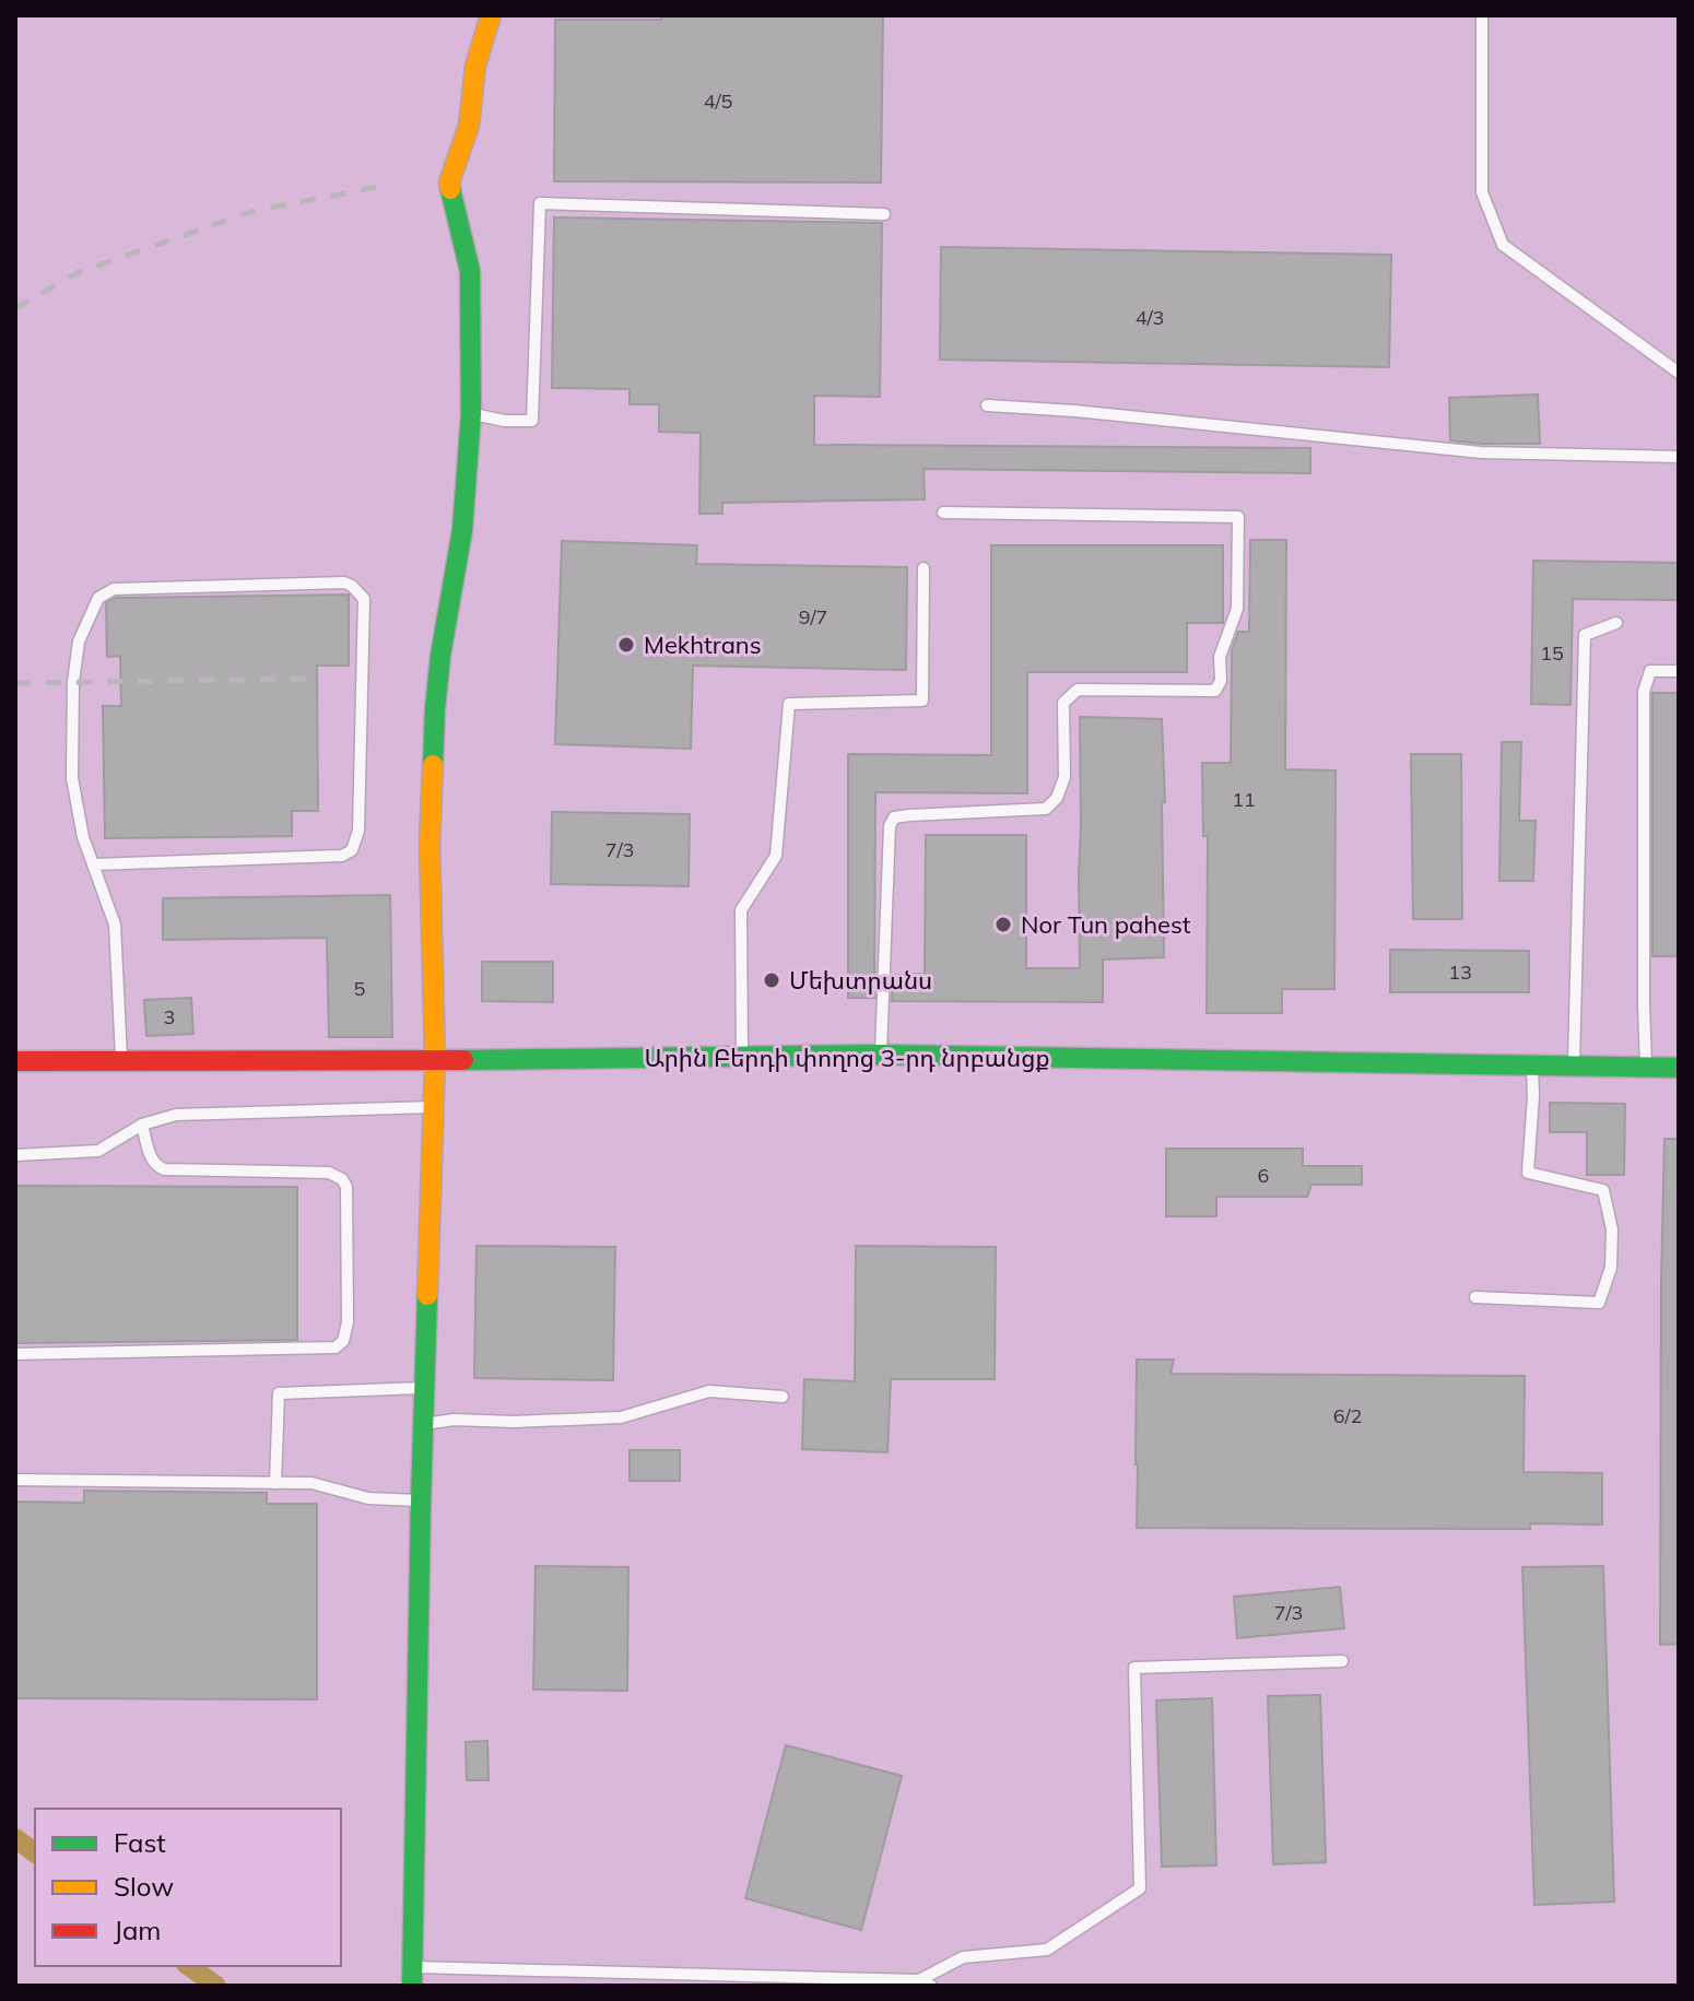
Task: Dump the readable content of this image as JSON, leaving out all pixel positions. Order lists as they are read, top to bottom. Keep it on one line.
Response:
{"streets":{"street":["Արին Բերդի փողոց 3-րդ նրբանցք"]},"places":["Mekhtrans","Nor Tun pahest","Մեխտրանս"],"house_numbers":["4/5","4/3","9/7","15","11","7/3","13","5","3","6","6/2","7/3"],"legend":["Fast","Slow","Jam"]}
